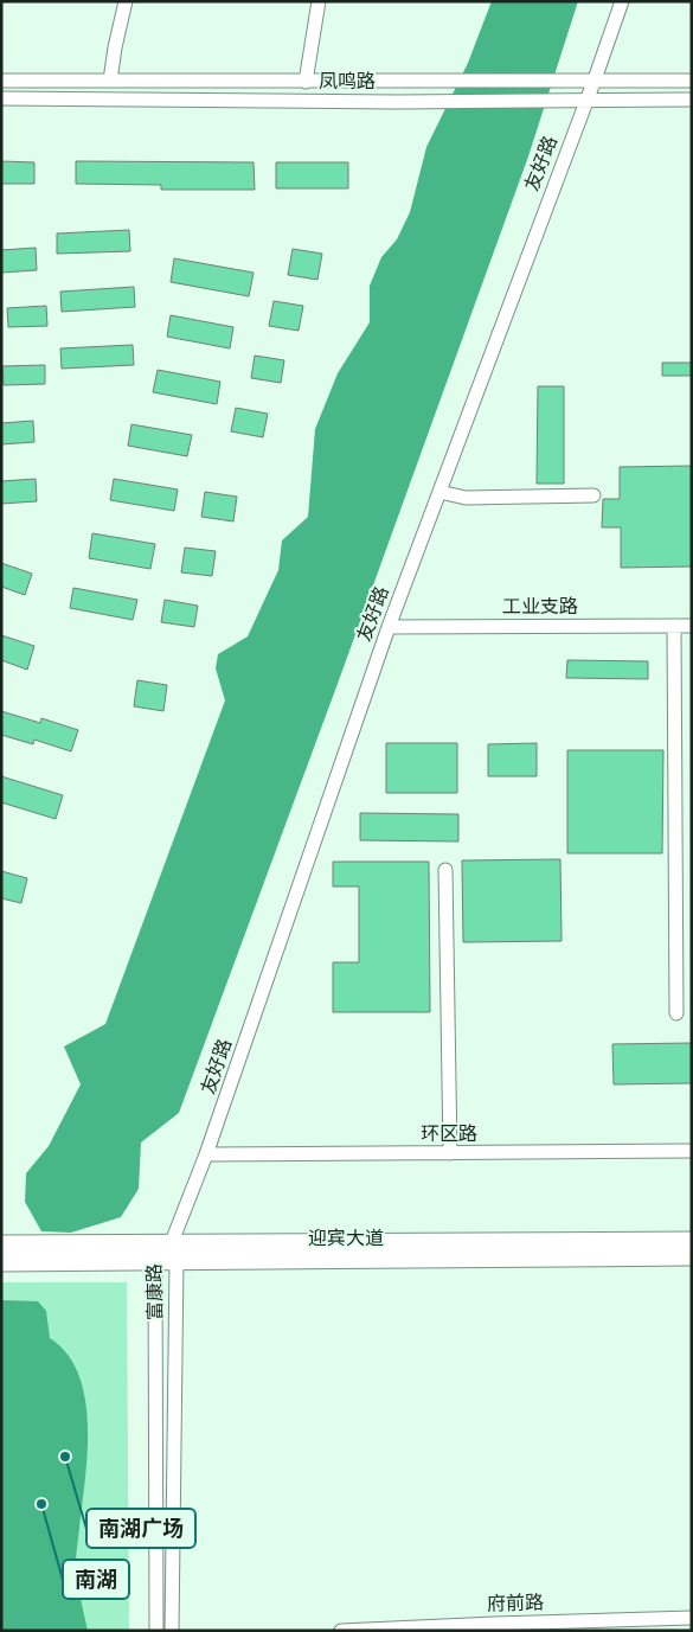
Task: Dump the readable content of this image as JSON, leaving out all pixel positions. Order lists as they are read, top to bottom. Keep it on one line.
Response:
{"streets":{"main road":["迎宾大道"],"street":["凤鸣路","友好路","工业支路","环区路","富康路","府前路"]},"crossings":[["凤鸣路","友好路"],["友好路","工业支路"],["友好路","环区路"],["友好路","迎宾大道"],["友好路","富康路"],["迎宾大道","富康路"]],"places":["南湖广场","南湖"]}
